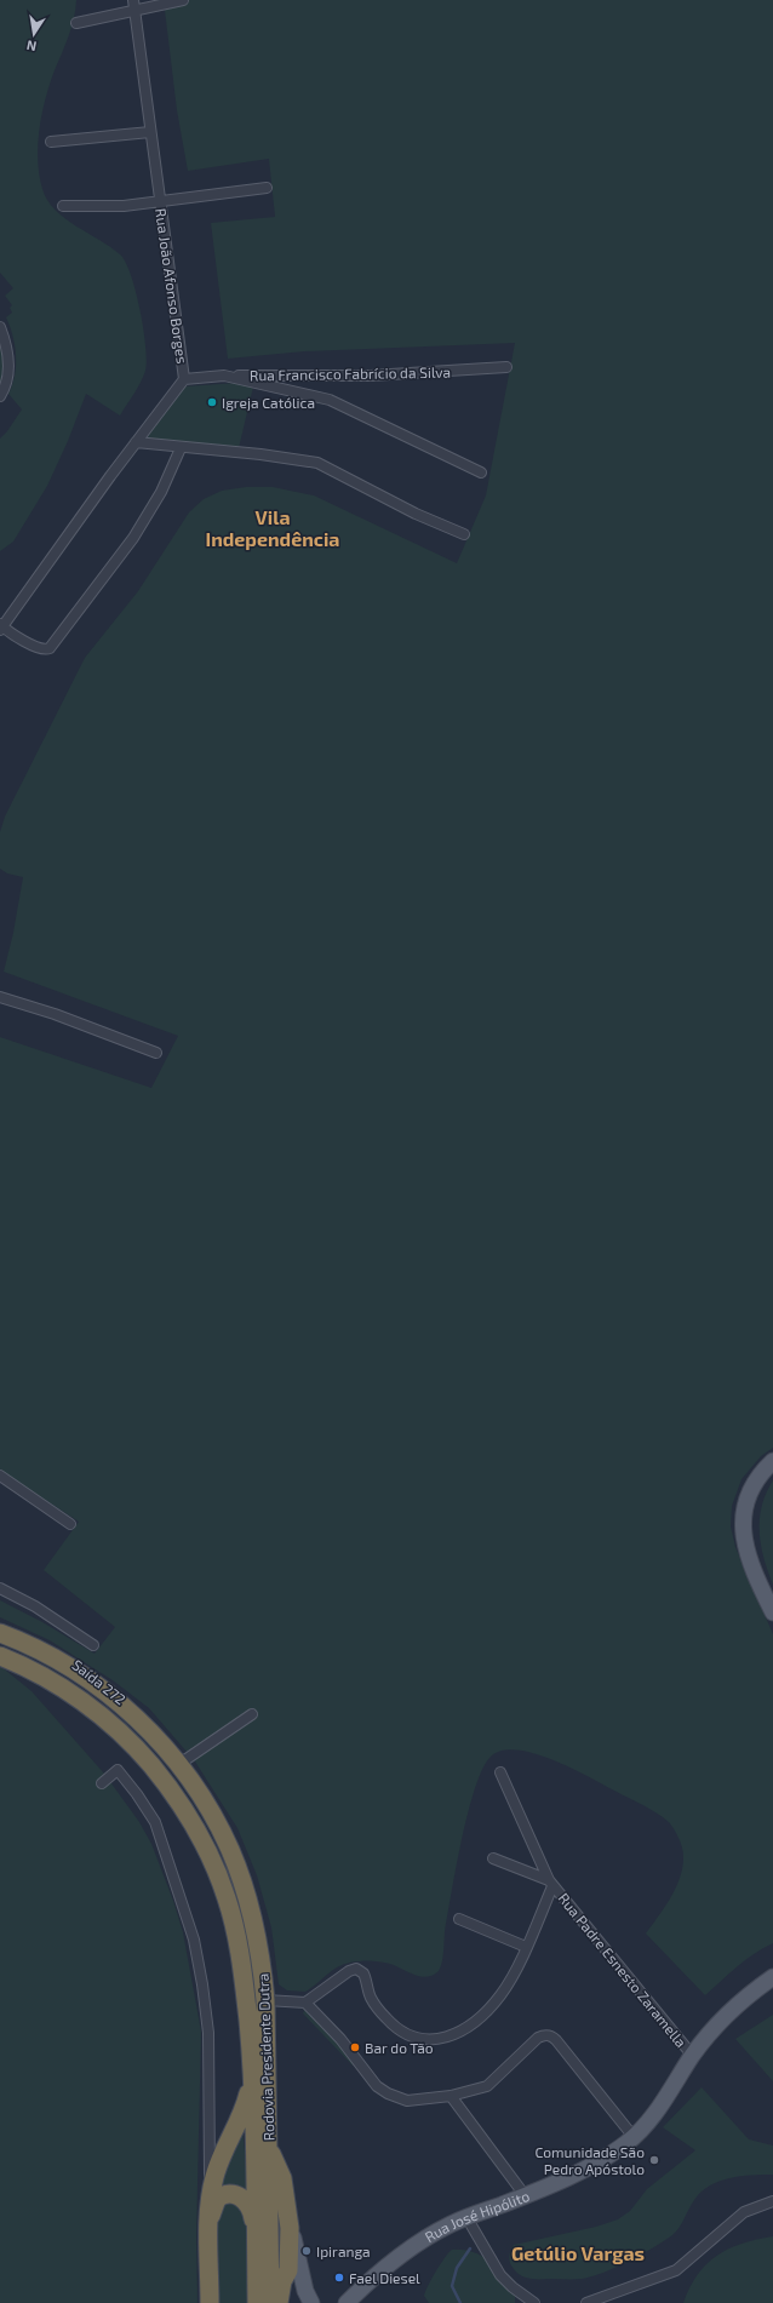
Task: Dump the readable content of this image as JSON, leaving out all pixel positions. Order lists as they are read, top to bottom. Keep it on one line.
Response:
{"streets":{"highway":["Saída 272","Rodovia Presidente Dutra"],"main road":["Rua José Hipólito"],"street":["Rua João Afonso Borges","Rua Francisco Fabrício da Silva","Rua Padre Esnesto Zaramella"]},"crossings":[["Saída 272","Rodovia Presidente Dutra"],["Rua Padre Esnesto Zaramella","Rua José Hipólito"]],"districts":["Vila Independência","Getúlio Vargas"],"places":["Igreja Católica","Bar do Tão","Comunidade São Pedro Apóstolo","Ipiranga","Fael Diesel"],"north":"bottom"}
